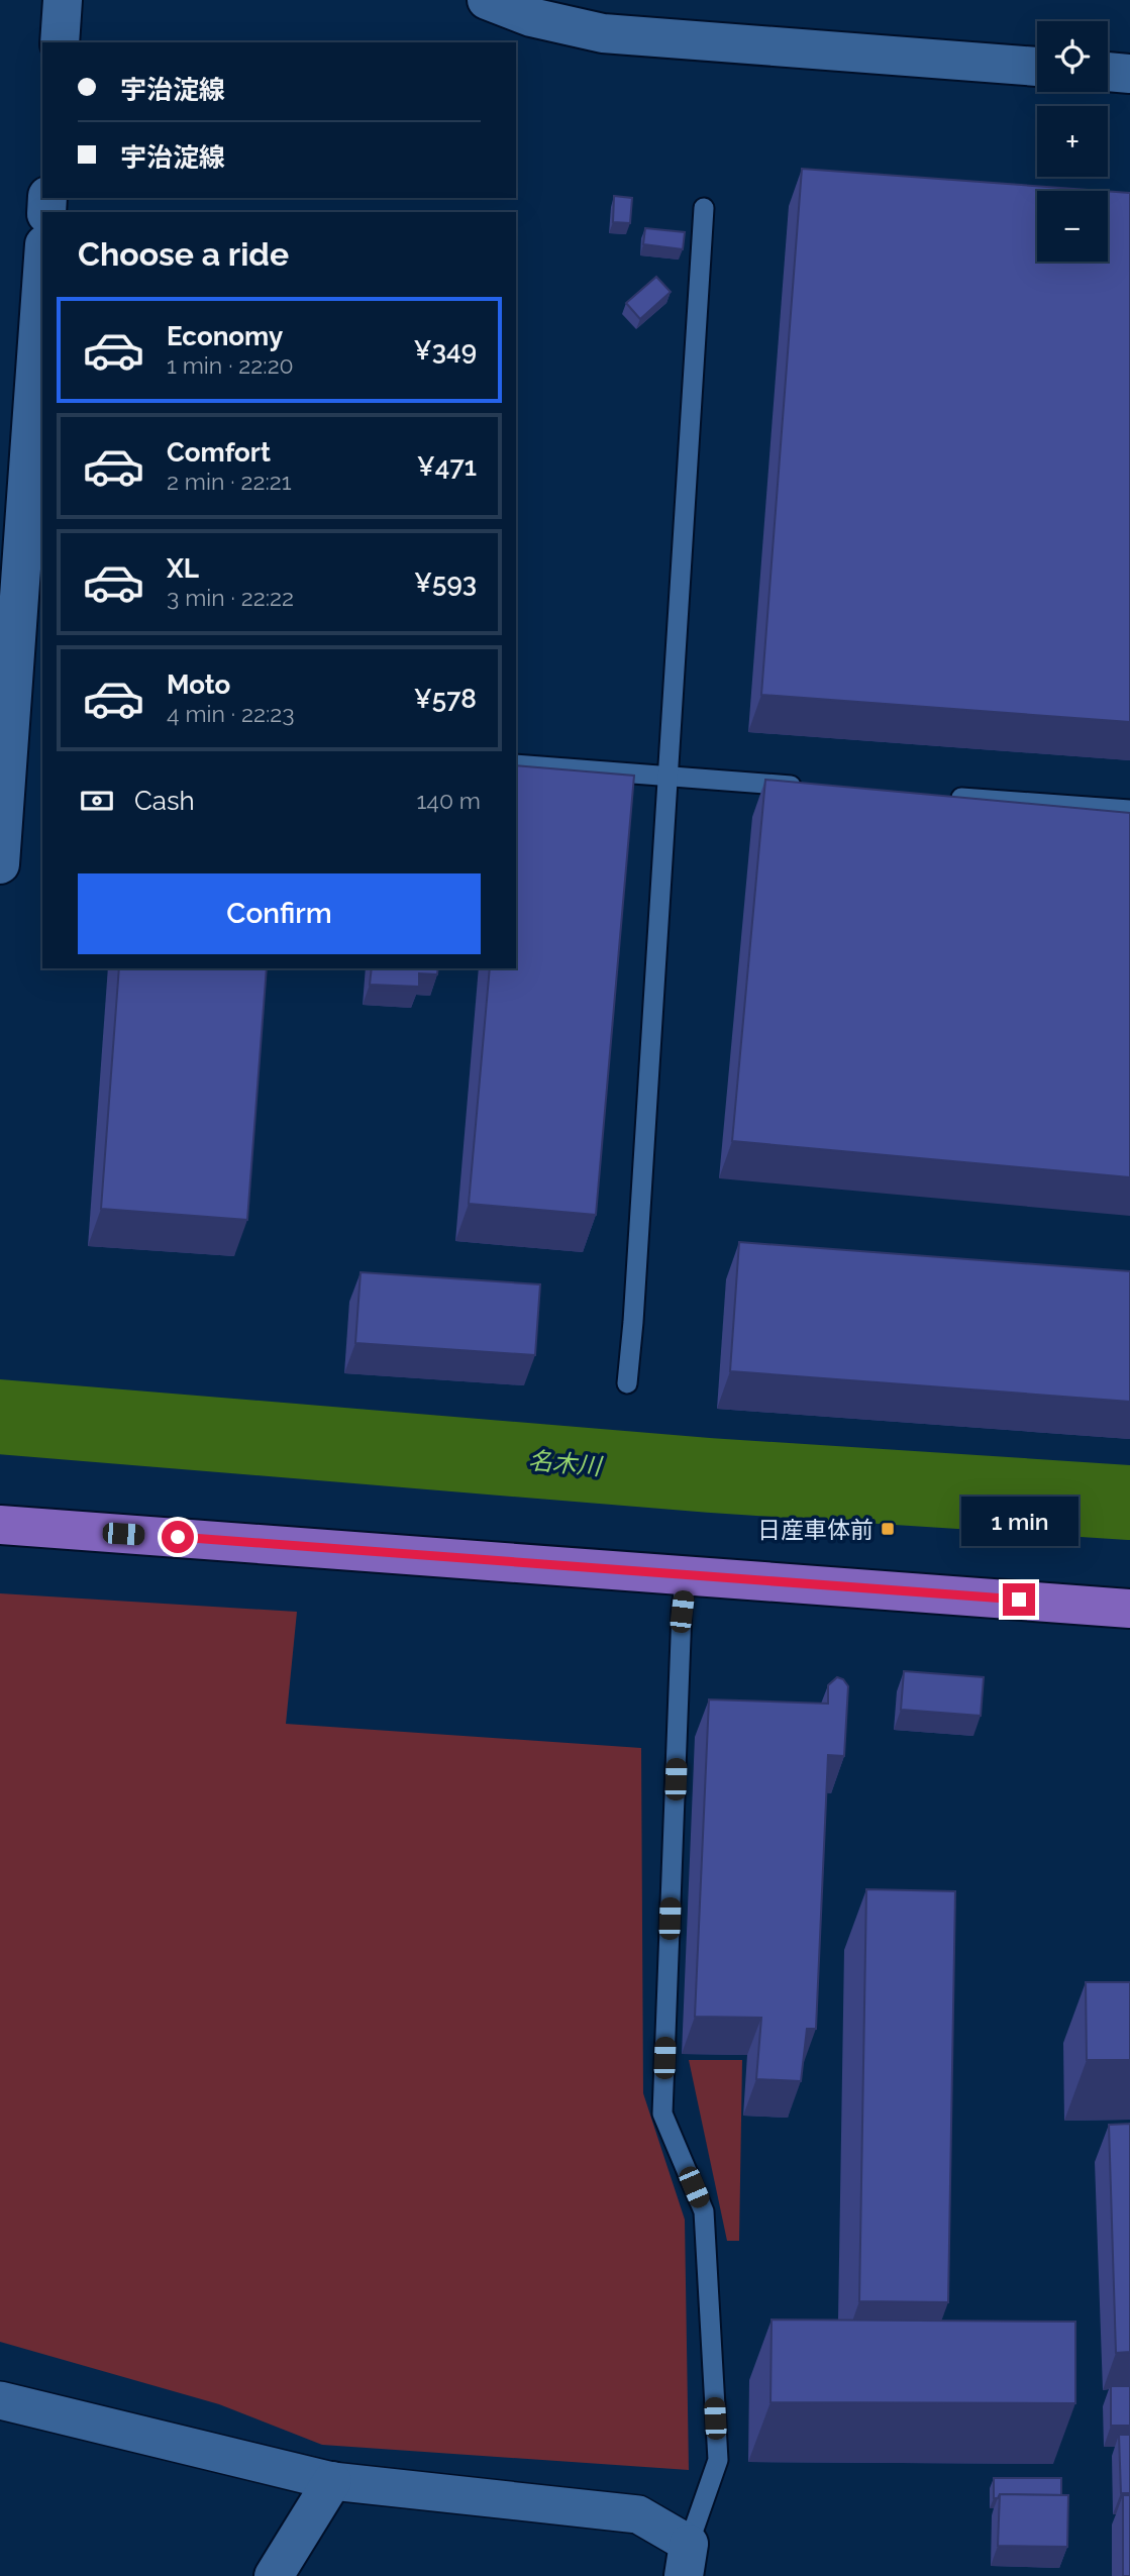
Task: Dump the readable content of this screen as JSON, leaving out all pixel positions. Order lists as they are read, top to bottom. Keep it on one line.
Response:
{"water":["名木川"],"places":{"transit":["日産車体前"]},"page":{"map_buttons":["+","−"],"banner":["宇治淀線","宇治淀線"],"heading":"Choose a ride","list":[{"name":"Economy","note":"1 min · 22:20","value":"¥349"},{"name":"Comfort","note":"2 min · 22:21","value":"¥471"},{"name":"XL","note":"3 min · 22:22","value":"¥593"},{"name":"Moto","note":"4 min · 22:23","value":"¥578"}],"pay":["Cash","140 m"],"buttons":"Confirm","bubble":"1 min"}}
